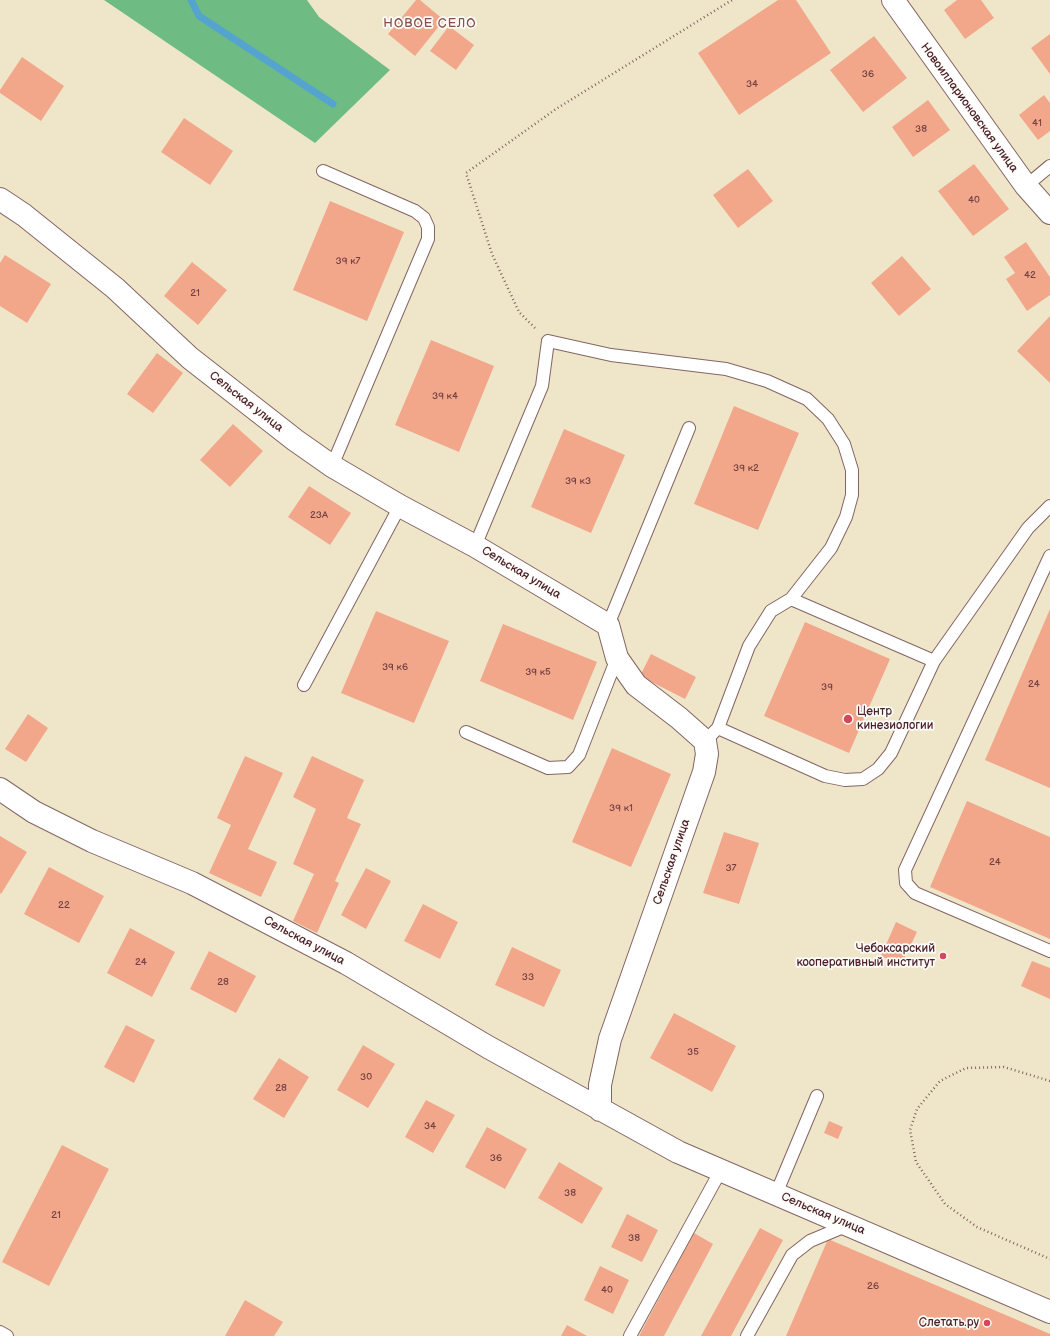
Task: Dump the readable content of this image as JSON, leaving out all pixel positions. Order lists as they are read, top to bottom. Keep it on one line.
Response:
{"streets":{"street":["Новоилларионовская улица","Сельская улица"]},"districts":["НОВОЕ СЕЛО"],"places":["Центр кинезиологии","Чебоксарский кооперативный институт","Слетать.ру"],"house_numbers":["36","34","41","38","40","39 к7","42","21","39 к4","39 к2","39 к3","23А","39 к6","39 к5","24","39","39 к1","24","37","22","24","33","28","35","30","28","34","36","38","21","38","26","40"]}
